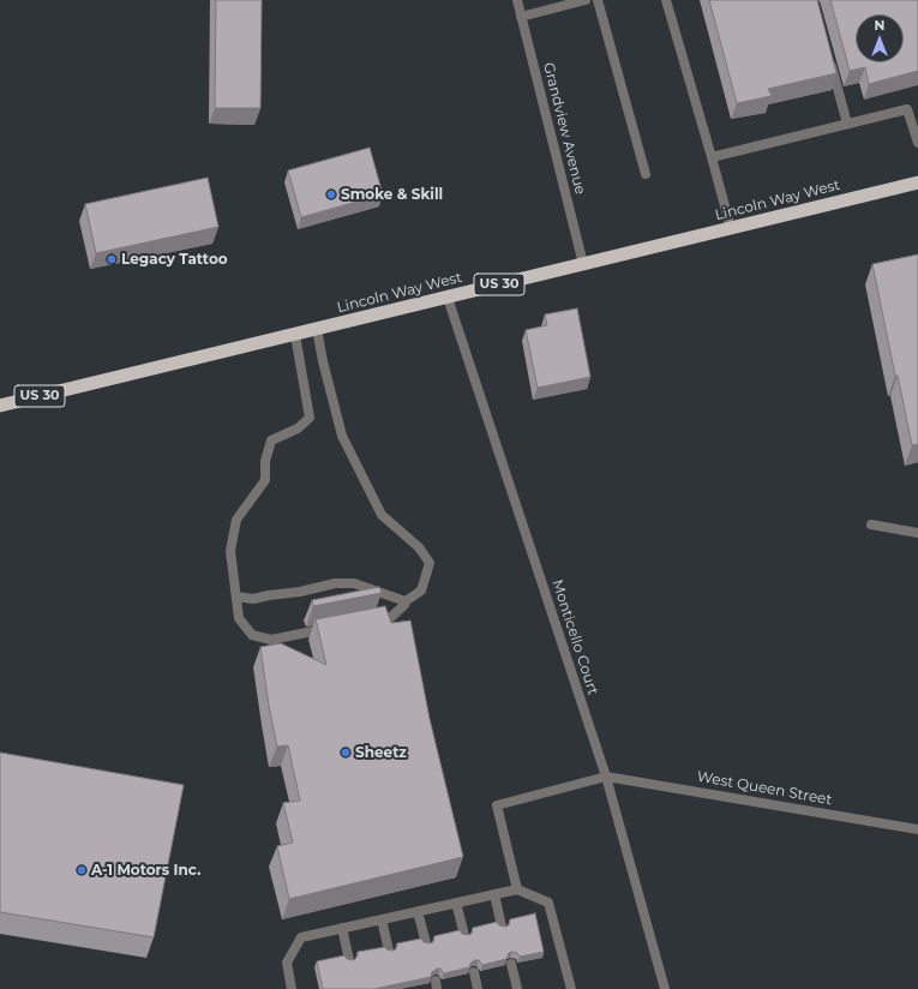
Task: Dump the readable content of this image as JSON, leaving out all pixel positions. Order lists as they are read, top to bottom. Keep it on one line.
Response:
{"streets":{"highway":["Lincoln Way West","US 30"],"street":["Grandview Avenue","Monticello Court","West Queen Street"]},"crossings":[["Grandview Avenue","Lincoln Way West"],["Lincoln Way West","Monticello Court"],["Monticello Court","West Queen Street"]],"places":["Smoke & Skill","Legacy Tattoo","Sheetz","A-1 Motors Inc."],"north":"top"}
